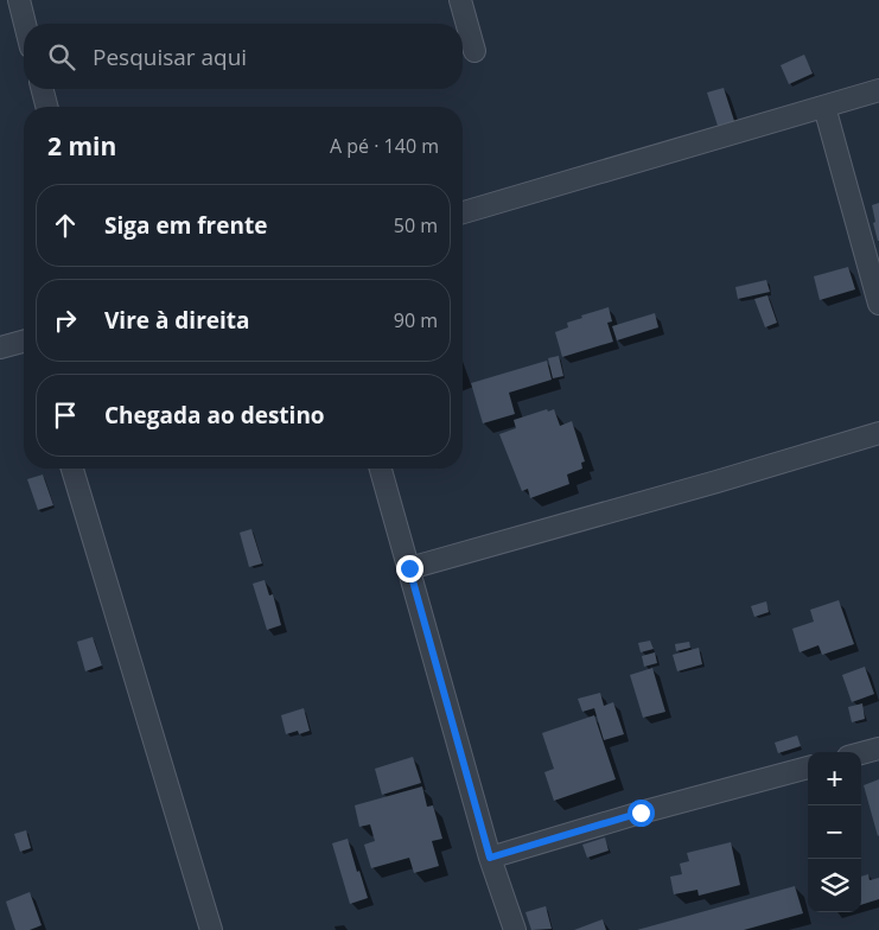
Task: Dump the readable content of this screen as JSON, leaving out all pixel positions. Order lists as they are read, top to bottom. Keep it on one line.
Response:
{"page":{"search":"Pesquisar aqui","heading":["2 min","A pé · 140 m"],"list":[["Siga em frente","50 m"],["Vire à direita","90 m"],"Chegada ao destino"],"map_buttons":["+","−"]}}
